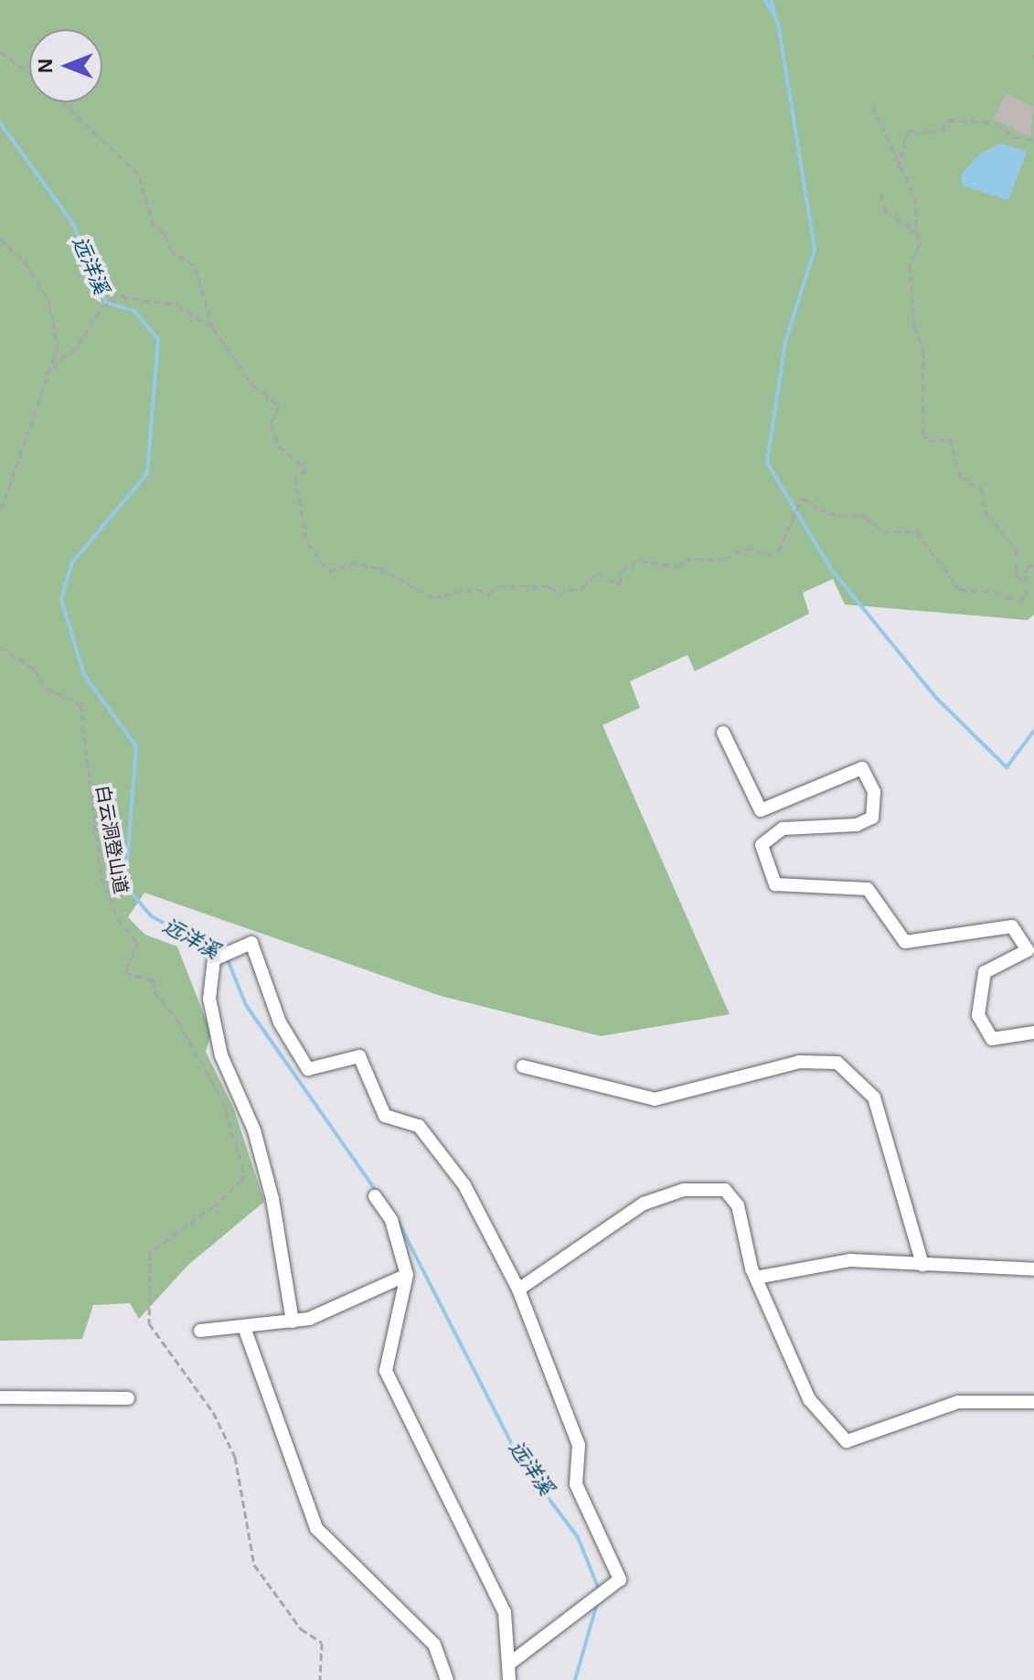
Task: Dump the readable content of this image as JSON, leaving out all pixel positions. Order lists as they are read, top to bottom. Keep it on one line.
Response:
{"streets":{"path":["白云洞登山道"]},"water":["远洋溪"],"north":"left"}
